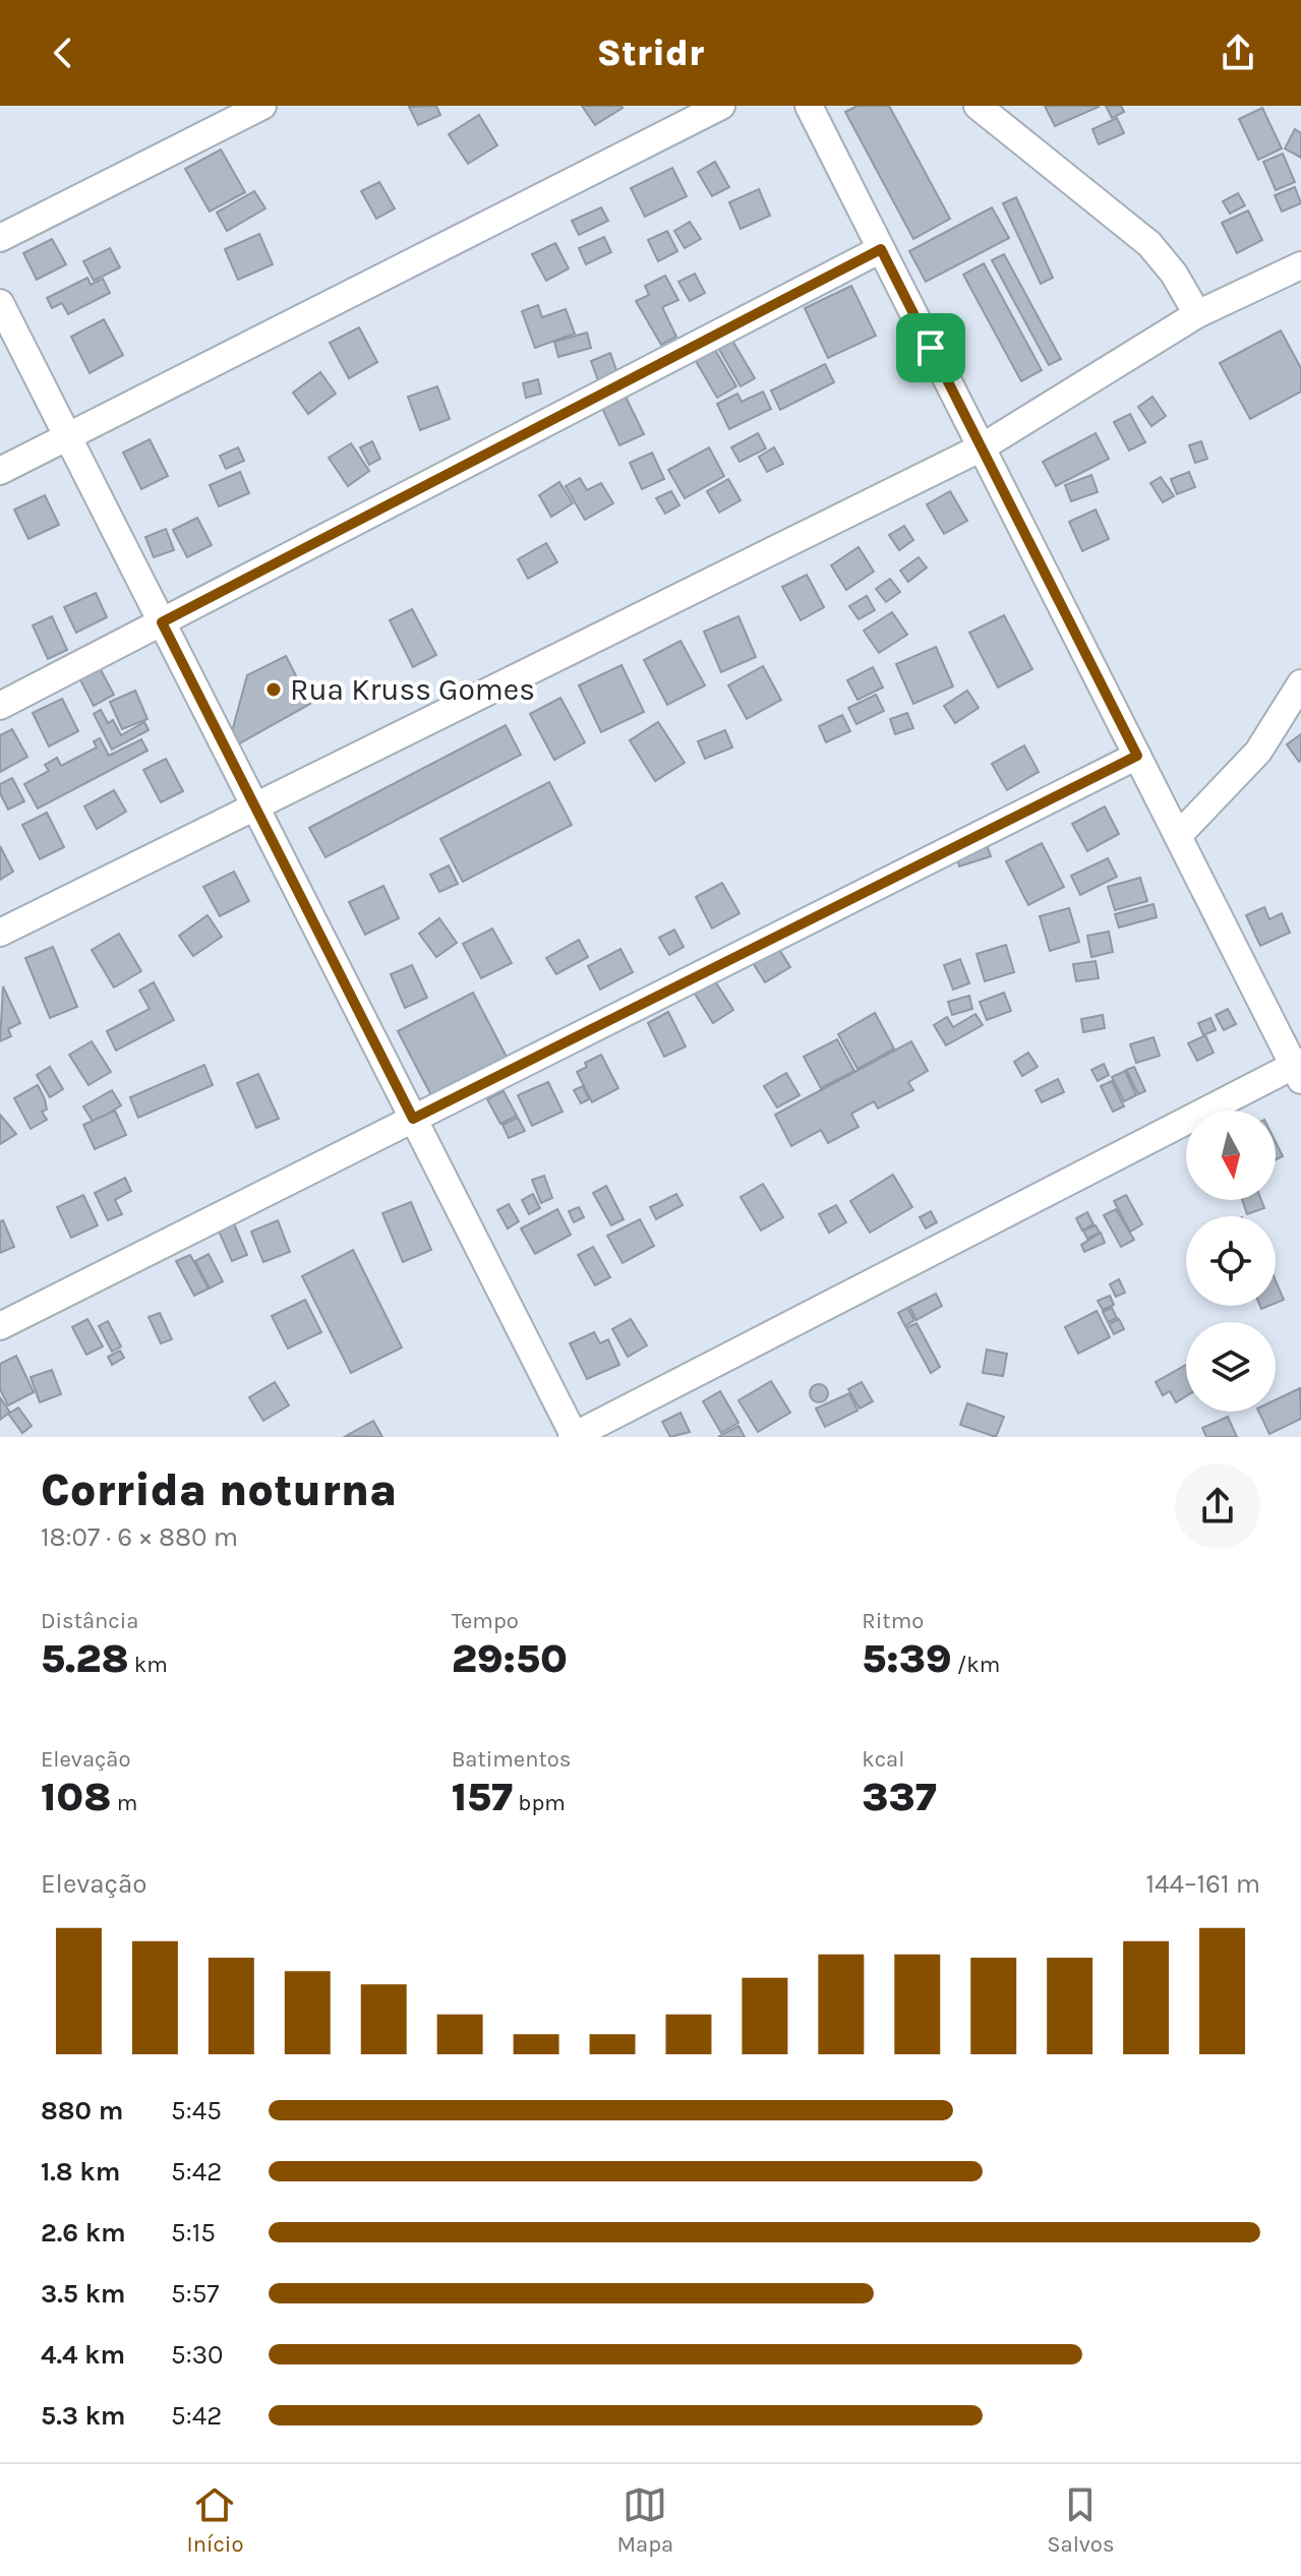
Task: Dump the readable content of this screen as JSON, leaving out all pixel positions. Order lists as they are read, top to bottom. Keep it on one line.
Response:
{"places":["Rua Kruss Gomes"],"north":"bottom","page":{"header":"Stridr","heading":["Corrida noturna","18:07 · 6 × 880 m"],"stats":[["Distância","5.28 km"],["Tempo","29:50"],["Ritmo","5:39 /km"],["Elevação","108 m"],["Batimentos","157 bpm"],["kcal","337"]],"chart":["Elevação","144–161 m"],"list":[{"name":"880 m","note":"5:45"},{"name":"1.8 km","note":"5:42"},{"name":"2.6 km","note":"5:15"},{"name":"3.5 km","note":"5:57"},{"name":"4.4 km","note":"5:30"},{"name":"5.3 km","note":"5:42"}],"tabs":["Início","Mapa","Salvos"]}}
